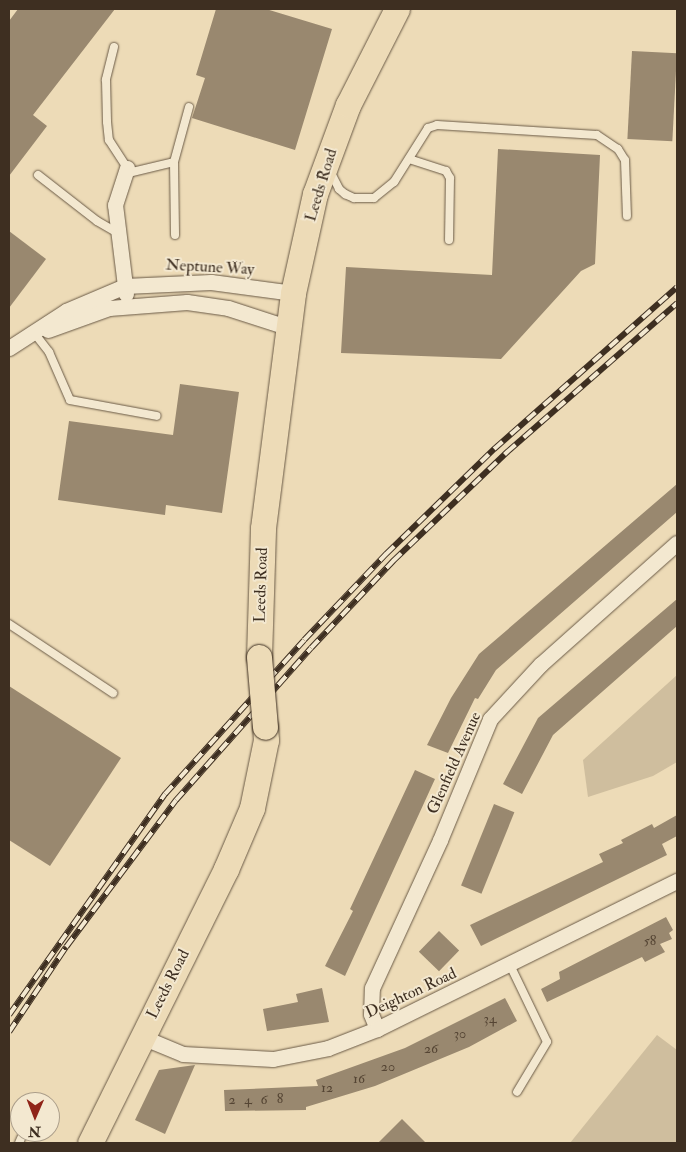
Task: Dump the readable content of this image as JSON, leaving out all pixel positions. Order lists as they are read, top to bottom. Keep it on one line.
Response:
{"streets":{"main road":["Leeds Road"],"street":["Neptune Way","Glenfield Avenue","Deighton Road"]},"crossings":[["Leeds Road","Neptune Way"],["Leeds Road","Deighton Road"],["Glenfield Avenue","Deighton Road"]],"house_numbers":["58","34","30","26","20","16","12","8","2","4","6"],"north":"bottom"}
